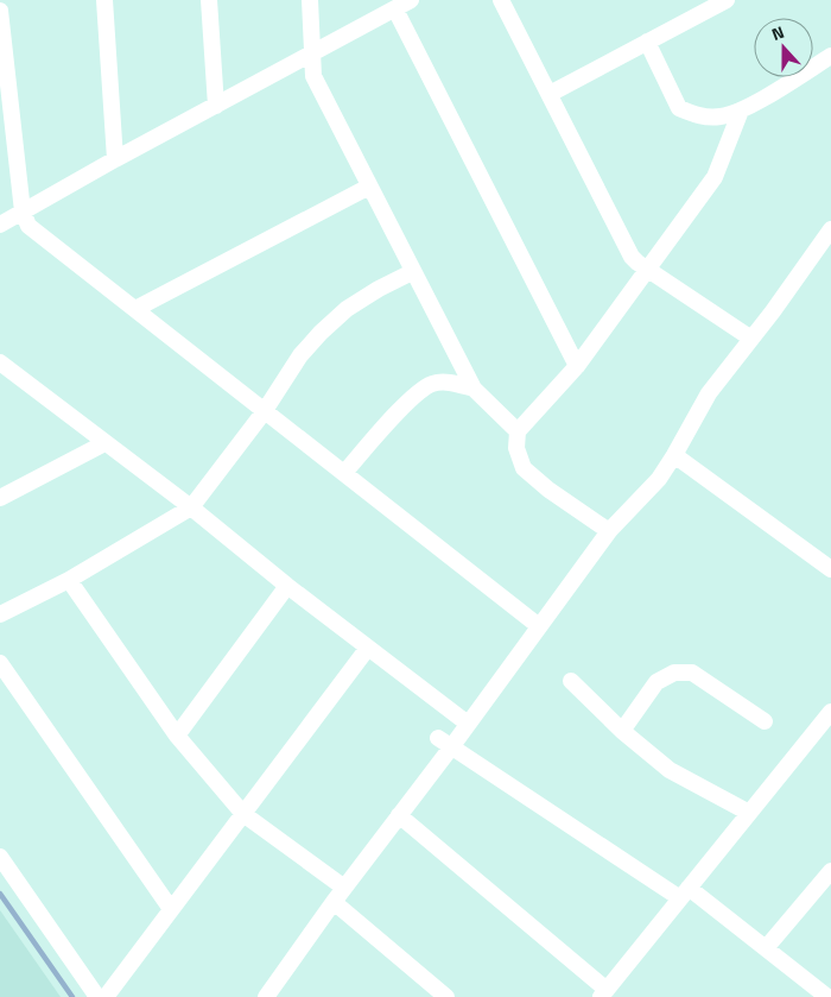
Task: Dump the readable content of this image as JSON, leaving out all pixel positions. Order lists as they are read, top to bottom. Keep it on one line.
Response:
{"north":"top"}
